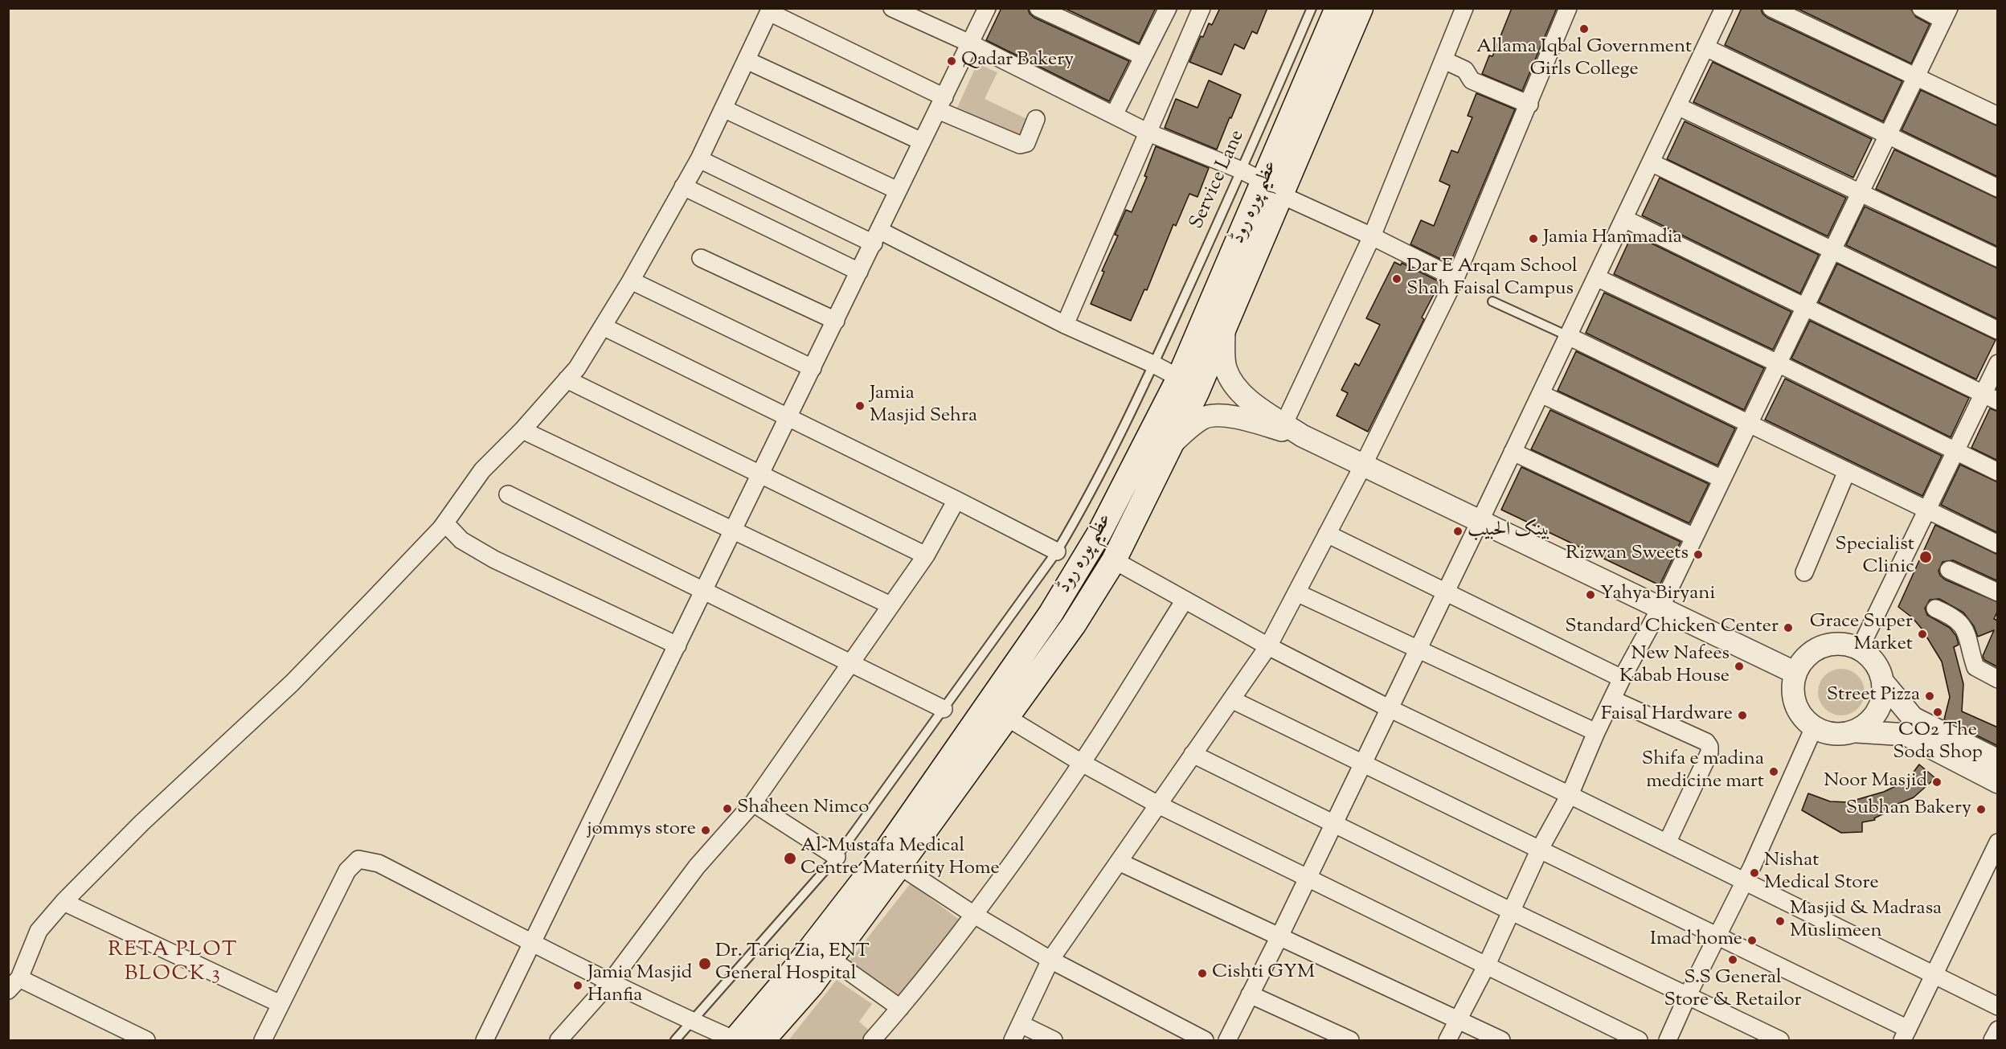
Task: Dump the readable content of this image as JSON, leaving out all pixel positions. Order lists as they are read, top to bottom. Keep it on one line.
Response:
{"streets":{"main road":["عظیم پورہ روڈ"],"lane":["Service Lane"]},"districts":["RETA PLOT BLOCK 3"],"places":["Allama Iqbal Government Girls College","Qadar Bakery","Jamia Hammadia","Dar E Arqam School Shah Faisal Campus","Jamia Masjid Sehra","بينک الحبيب","Rizwan Sweets","Specialist Clinic","Yahya Biryani","Standard Chicken Center","Grace Super Market","New Nafees Kabab House","Street Pizza","CO2 The Soda Shop","Faisal Hardware","Shifa e madina medicine mart","Noor Masjid","Shaheen Nimco","Subhan Bakery","jommys store","Al-Mustafa Medical Centre Maternity Home","Nishat Medical Store","Masjid & Madrasa Muslimeen","Imad home","S.S General Store & Retailor","Dr. Tariq Zia, ENT General Hospital","Cishti GYM","Jamia Masjid Hanfia"]}
